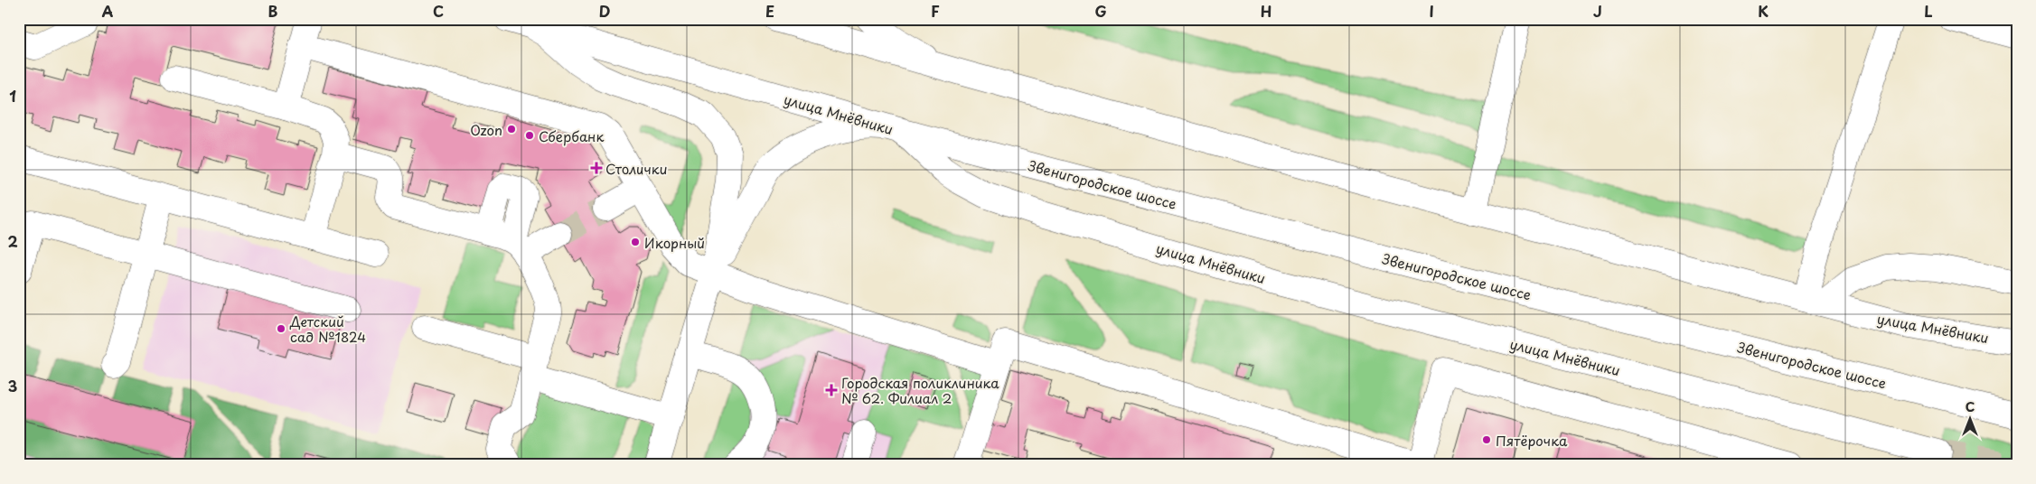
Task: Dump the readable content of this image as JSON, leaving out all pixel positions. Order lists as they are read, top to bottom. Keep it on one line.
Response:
{"streets":{"main road":["улица Мнёвники","Звенигородское шоссе"]},"crossings":[["улица Мнёвники","Звенигородское шоссе"]],"places":{"other":["Ozon","Сбербанк","Икорный","Детский сад №1824","Пятёрочка"],"health":["Столички","Городская поликлиника № 62. Филиал 2"]},"north":"top","grid":{"columns":["A","B","C","D","E","F","G","H","I","J","K","L"],"rows":["1","2","3"]}}
